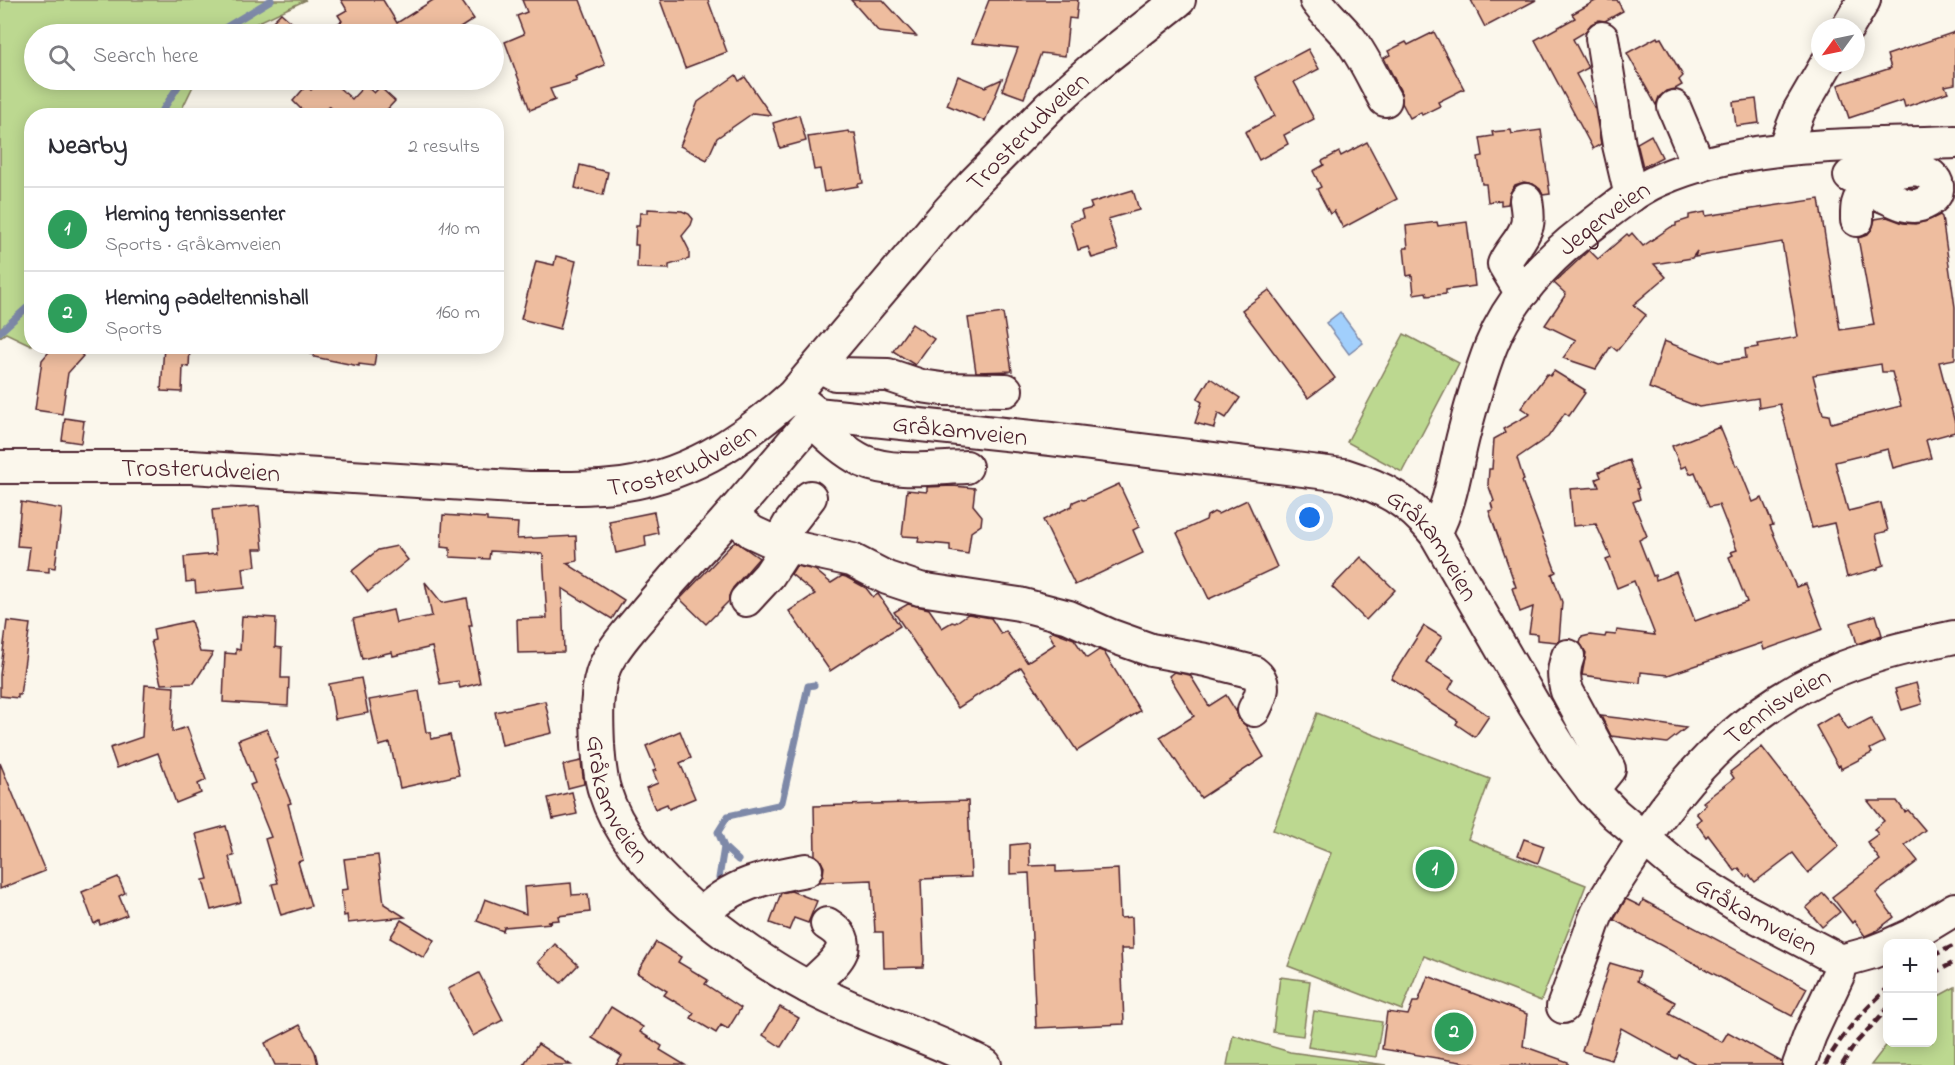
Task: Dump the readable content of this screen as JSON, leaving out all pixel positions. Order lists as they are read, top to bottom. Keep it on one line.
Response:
{"streets":{"street":["Trosterudveien","Jegerveien","Gråkamveien","Tennisveien"]},"crossings":[["Trosterudveien","Gråkamveien"],["Jegerveien","Gråkamveien"],["Gråkamveien","Tennisveien"]],"north":"bottom left","page":{"search":"Search here","heading":["Nearby","2 results"],"list":[{"mark":"1","name":"Heming tennissenter","note":"Sports · Gråkamveien","value":"110 m"},{"mark":"2","name":"Heming padeltennishall","note":"Sports","value":"160 m"}],"pins":["1","2"],"map_buttons":["+","−"]}}
